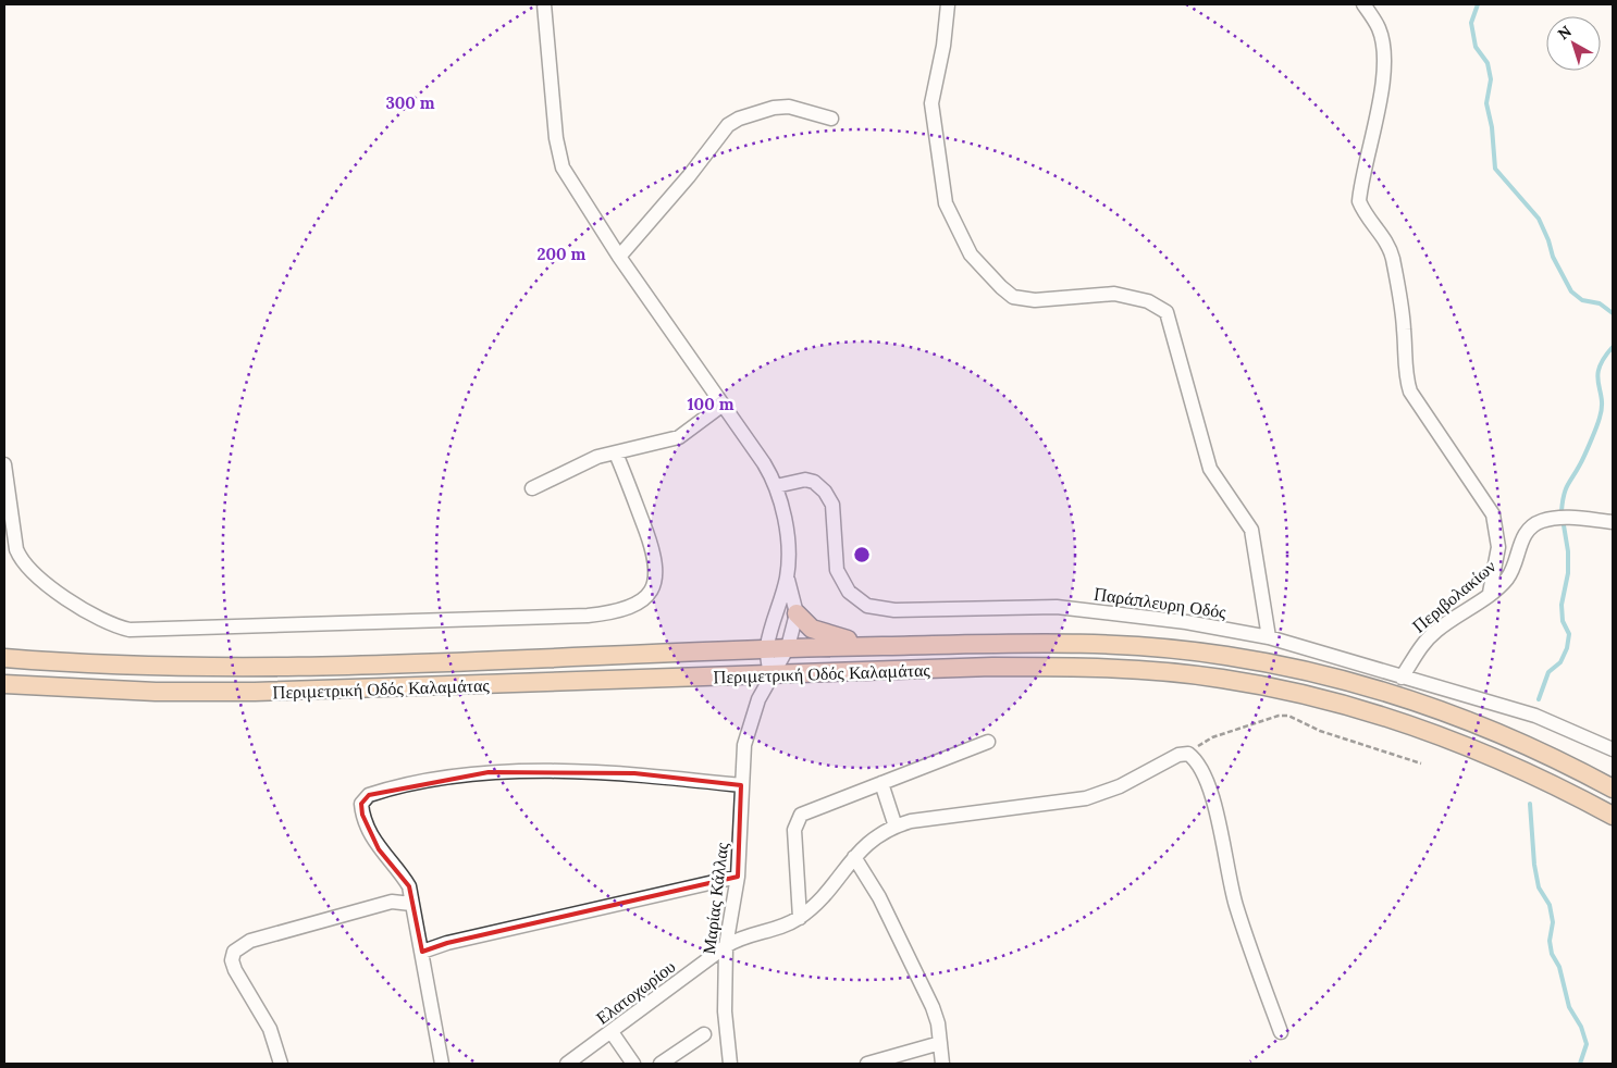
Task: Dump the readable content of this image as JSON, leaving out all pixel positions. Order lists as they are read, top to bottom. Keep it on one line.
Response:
{"streets":{"main road":["Περιμετρική Οδός Καλαμάτας"],"street":["Περιβολακίων","Παράπλευρη Οδός","Μαρίας Κάλλας","Ελατοχωρίου"]},"crossings":[["Περιβολακίων","Παράπλευρη Οδός"],["Περιμετρική Οδός Καλαμάτας","Μαρίας Κάλλας"],["Μαρίας Κάλλας","Ελατοχωρίου"]],"north":"top left","rings":["300 m","200 m","100 m"]}
